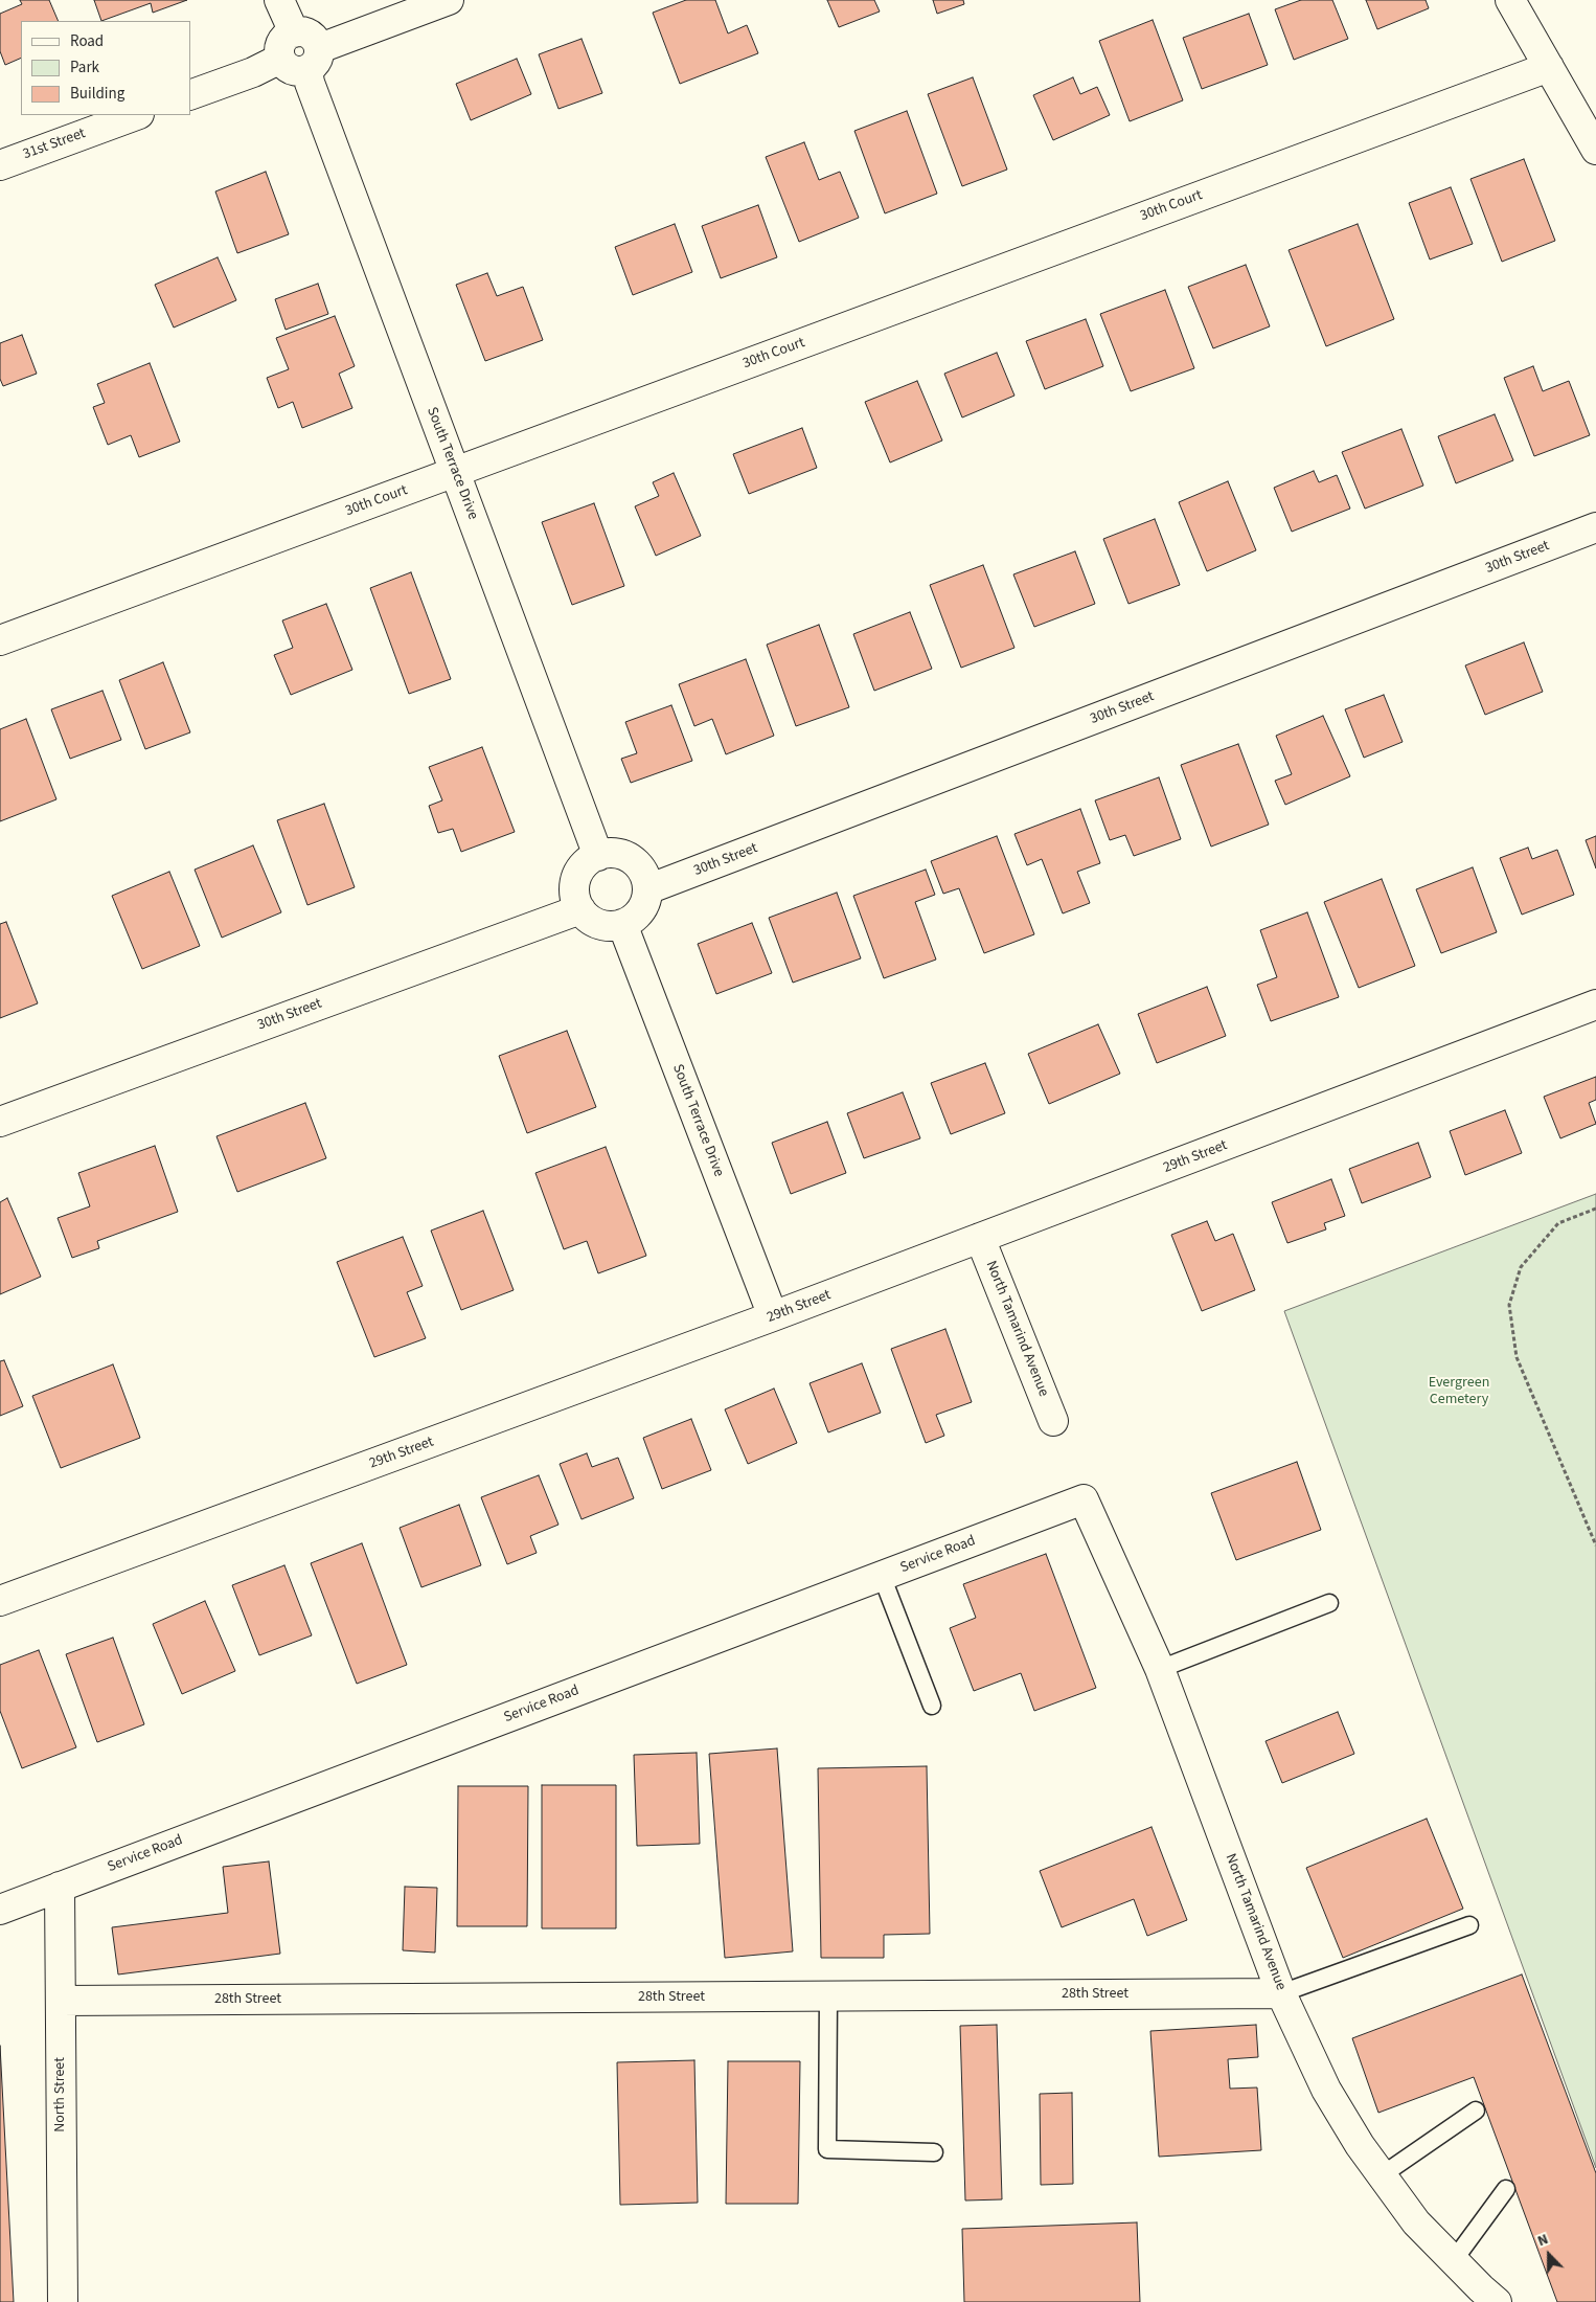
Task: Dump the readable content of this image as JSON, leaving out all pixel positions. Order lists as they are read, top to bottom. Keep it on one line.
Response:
{"streets":{"street":["31st Street","30th Court","South Terrace Drive","30th Street","29th Street","North Tamarind Avenue","Service Road","28th Street","North Street"]},"crossings":[["30th Court","South Terrace Drive"],["South Terrace Drive","30th Street"],["South Terrace Drive","29th Street"],["29th Street","North Tamarind Avenue"],["North Tamarind Avenue","Service Road"],["North Tamarind Avenue","28th Street"],["Service Road","North Street"],["28th Street","North Street"]],"parks":["Evergreen Cemetery"],"legend":["Road","Park","Building"],"north":"top"}
